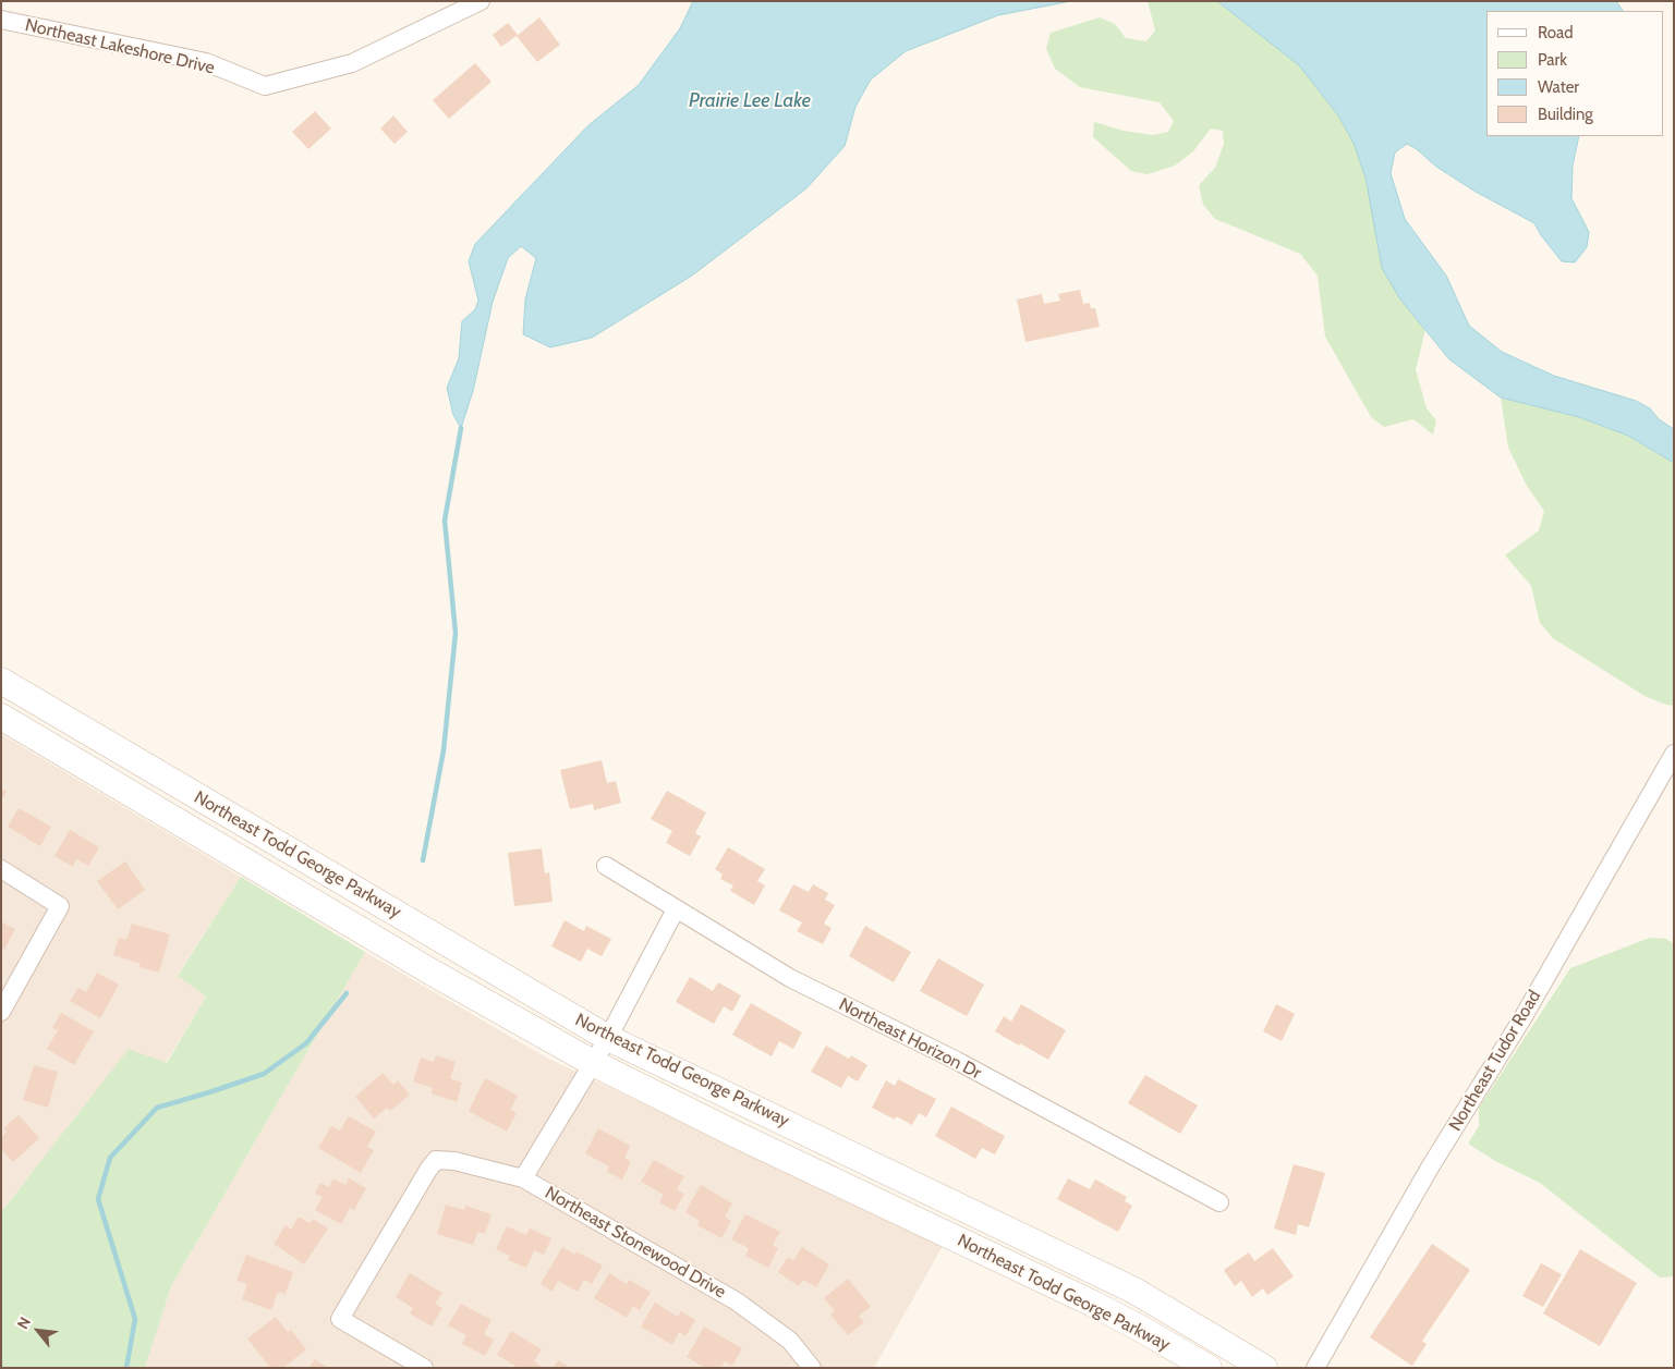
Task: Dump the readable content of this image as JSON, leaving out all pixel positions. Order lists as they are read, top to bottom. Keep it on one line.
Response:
{"streets":{"main road":["Northeast Todd George Parkway"],"street":["Northeast Lakeshore Drive","Northeast Horizon Dr","Northeast Tudor Road","Northeast Stonewood Drive"]},"water":["Prairie Lee Lake"],"legend":["Road","Park","Water","Building"],"north":"top left"}
